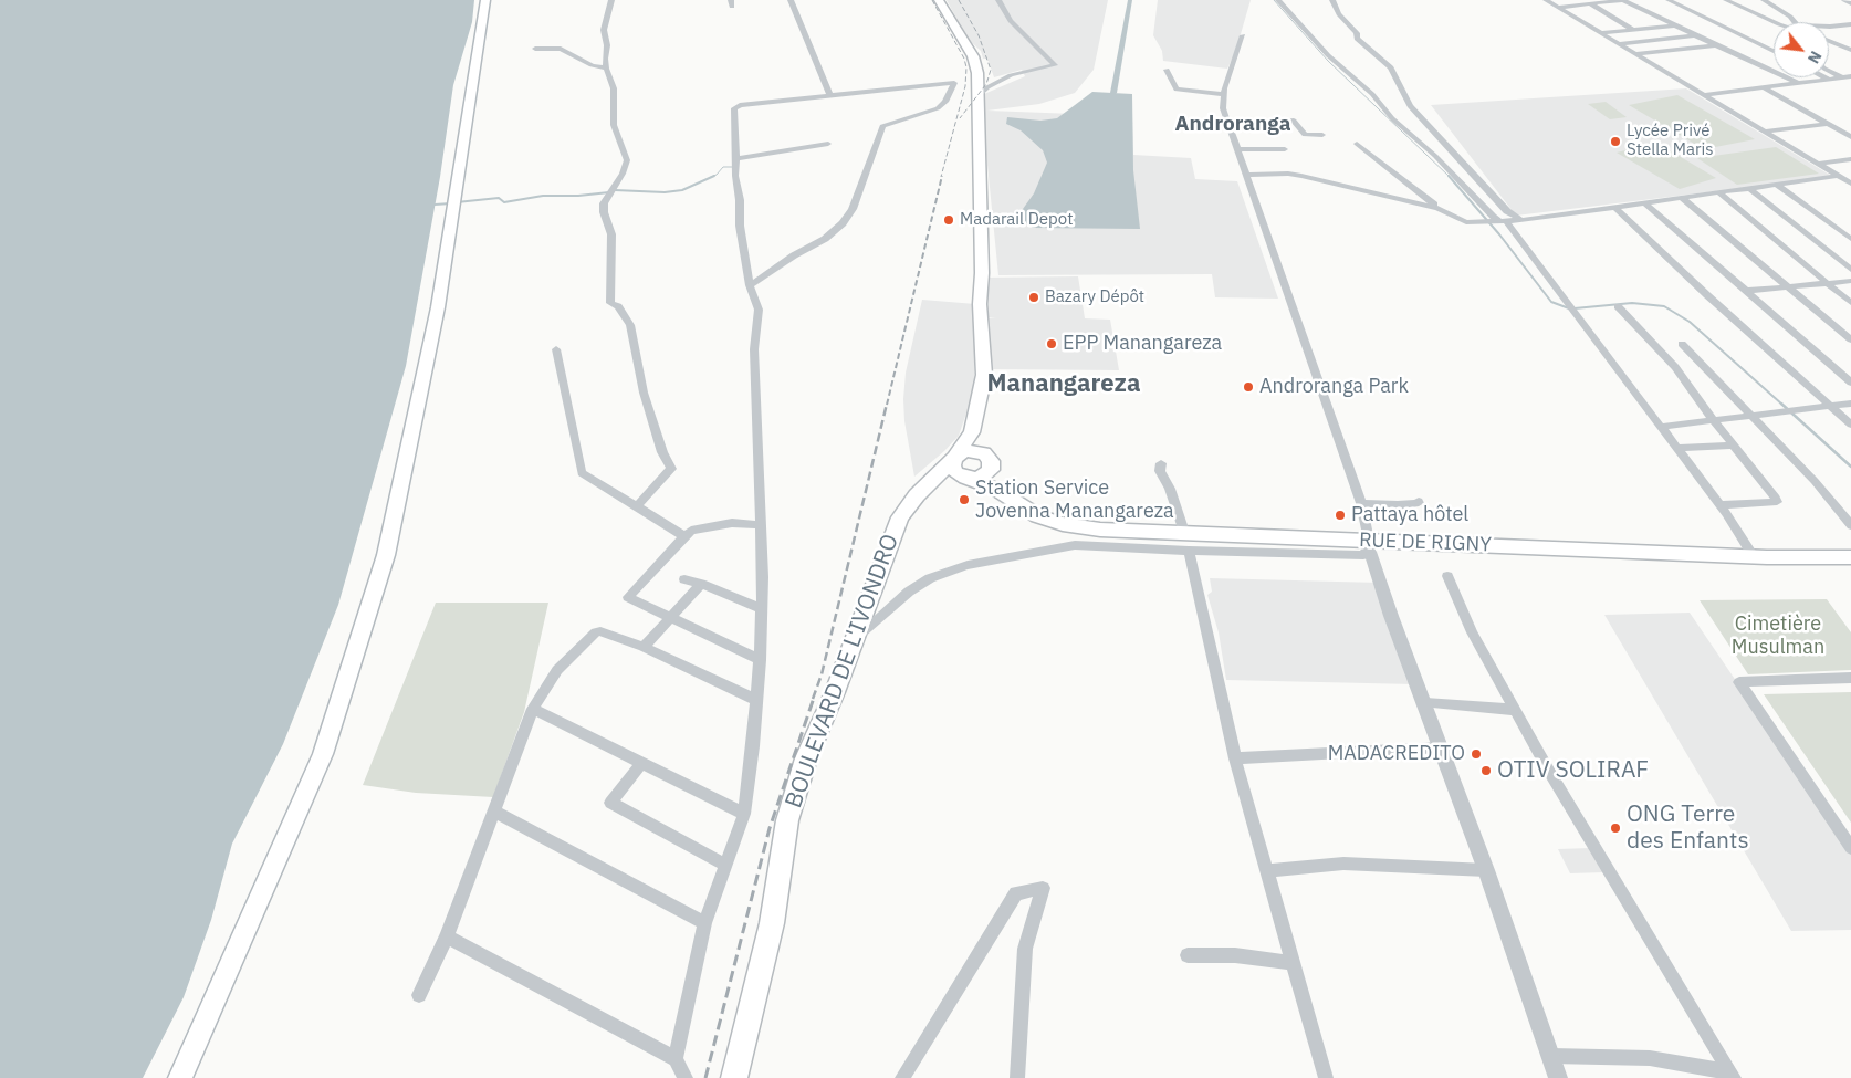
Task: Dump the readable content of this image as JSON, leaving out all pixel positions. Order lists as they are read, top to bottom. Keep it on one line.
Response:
{"streets":{"main road":["RUE DE RIGNY","BOULEVARD DE L'IVONDRO"]},"districts":["Androranga","Manangareza"],"parks":["Cimetière Musulman"],"places":["Lycée Privé Stella Maris","Madarail Depot","Bazary Dépôt","EPP Manangareza","Androranga Park","Station Service Jovenna Manangareza","Pattaya hôtel","MADACREDITO","OTIV SOLIRAF","ONG Terre des Enfants"],"north":"bottom right"}
